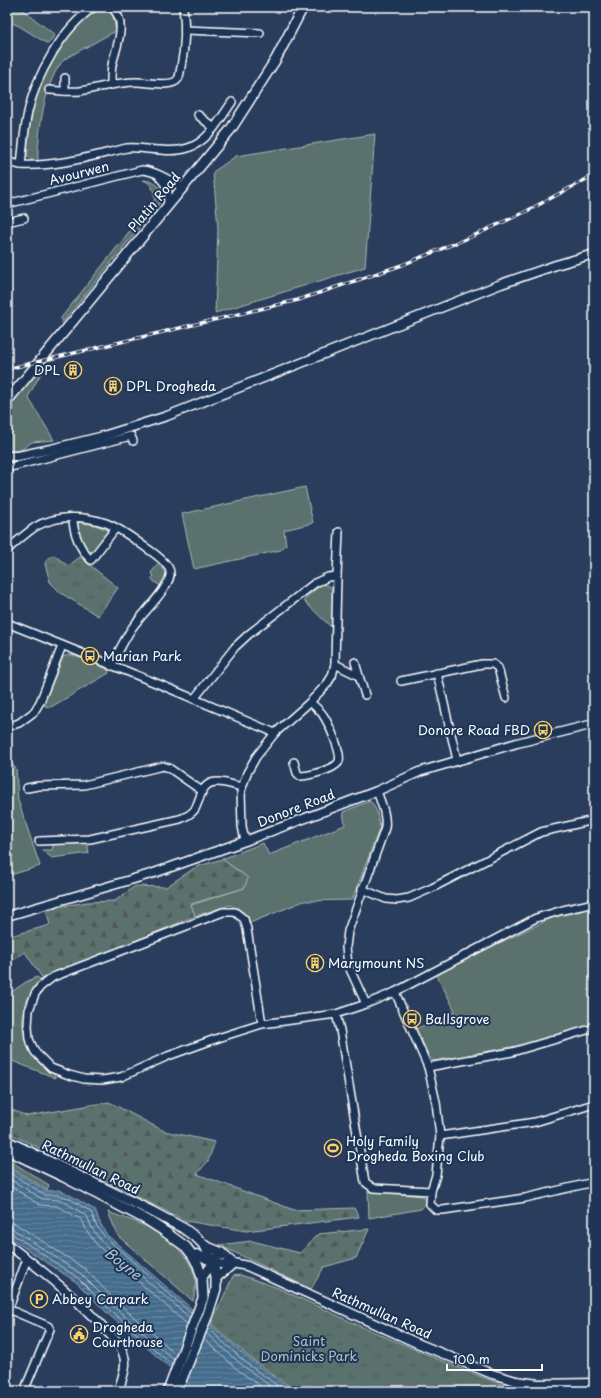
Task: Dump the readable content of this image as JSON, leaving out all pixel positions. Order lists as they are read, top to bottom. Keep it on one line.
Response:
{"streets":{"main road":["Platin Road","Rathmullan Road"],"street":["Avourwen","Donore Road"]},"crossings":[["Avourwen","Platin Road"]],"water":["Boyne"],"parks":["Saint Dominicks Park"],"places":{"building":["DPL","DPL Drogheda","Marymount NS"],"bus stop":["Marian Park","Donore Road FBD","Ballsgrove"],"sports":["Holy Family Drogheda Boxing Club"],"parking":["Abbey Carpark"],"public building":["Drogheda Courthouse"]},"scale_bar":"100 m"}
